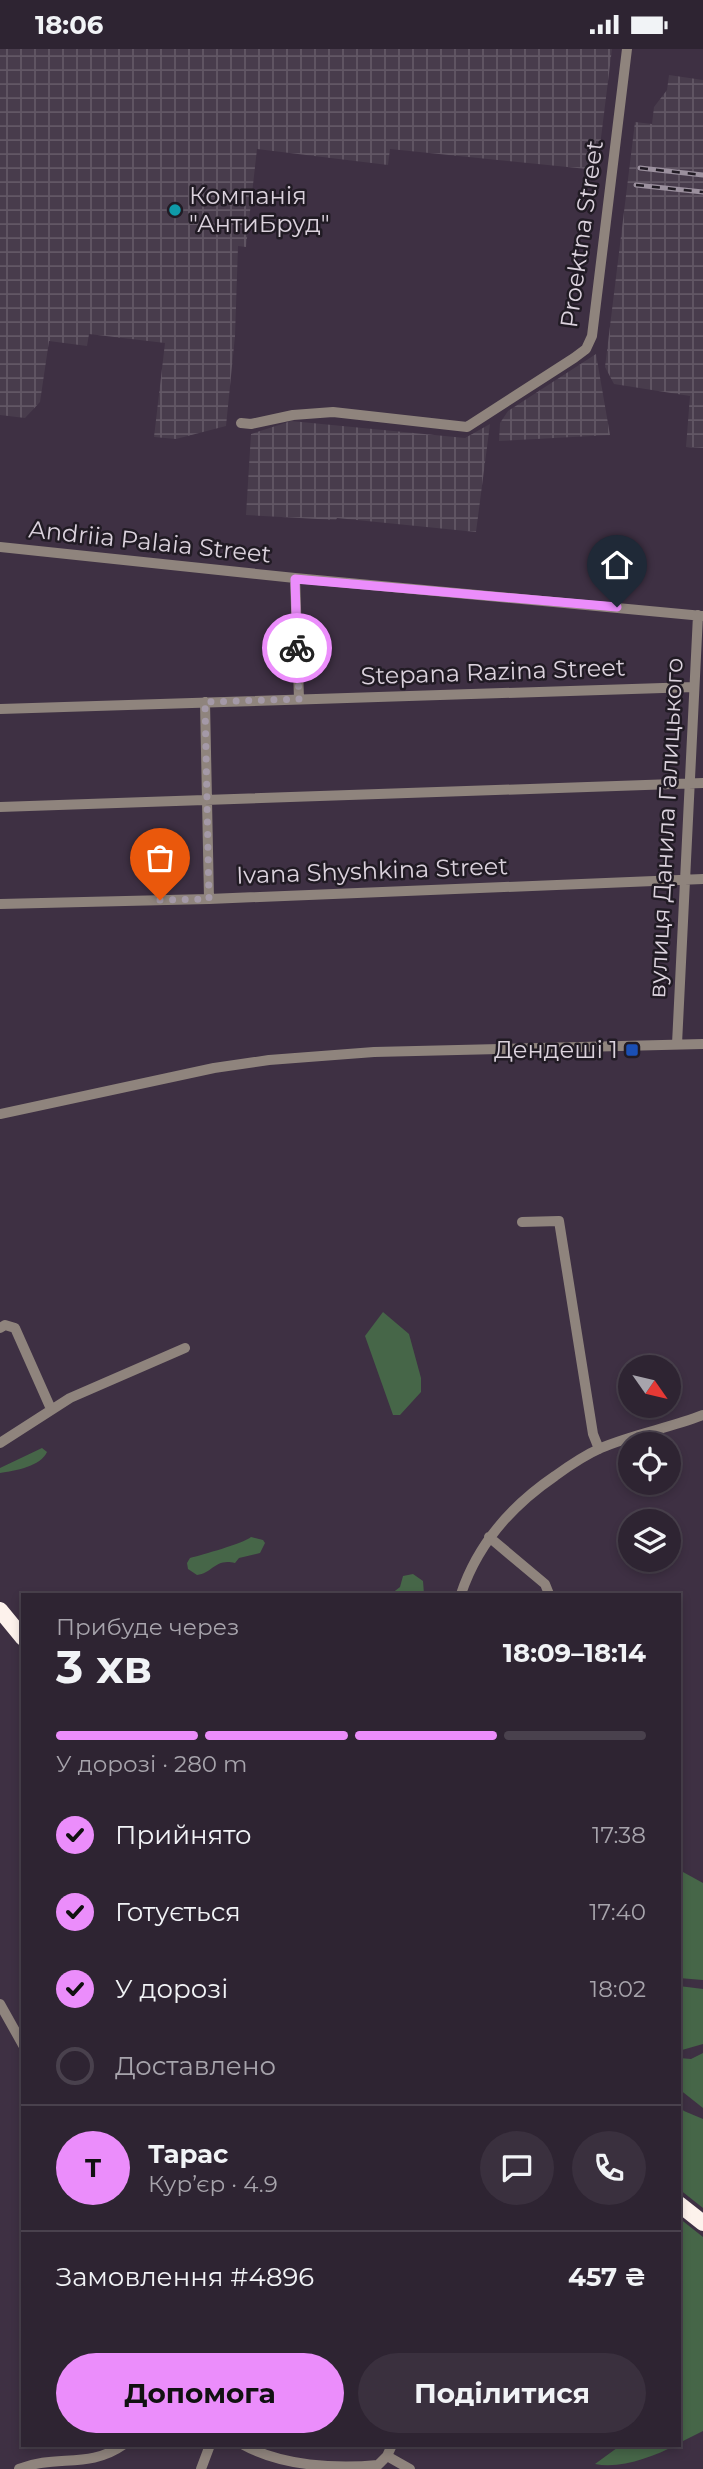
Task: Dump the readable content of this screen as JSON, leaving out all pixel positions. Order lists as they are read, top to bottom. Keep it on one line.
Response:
{"streets":{"street":["Proektna Street","Andriia Palaia Street","Stepana Razina Street","вулиця Данила Галицького","Ivana Shyshkina Street"]},"crossings":[["Andriia Palaia Street","Stepana Razina Street"],["Andriia Palaia Street","вулиця Данила Галицького"],["Stepana Razina Street","вулиця Данила Галицького"],["вулиця Данила Галицького","Ivana Shyshkina Street"]],"places":{"other":["Компанія \"АнтиБруд\""],"transit":["Дендеші 1"]},"north":"bottom right","page":{"status":"18:06","heading":["3 хв","Прибуде через","18:09–18:14"],"panel":["Тарас","Кур’єр · 4.9","Замовлення #4896","457 ₴"],"bar":"У дорозі · 280 m","list":[["Прийнято","17:38"],["Готується","17:40"],["У дорозі","18:02"],"Доставлено"],"round":"Т","buttons":["Допомога","Поділитися"]}}
